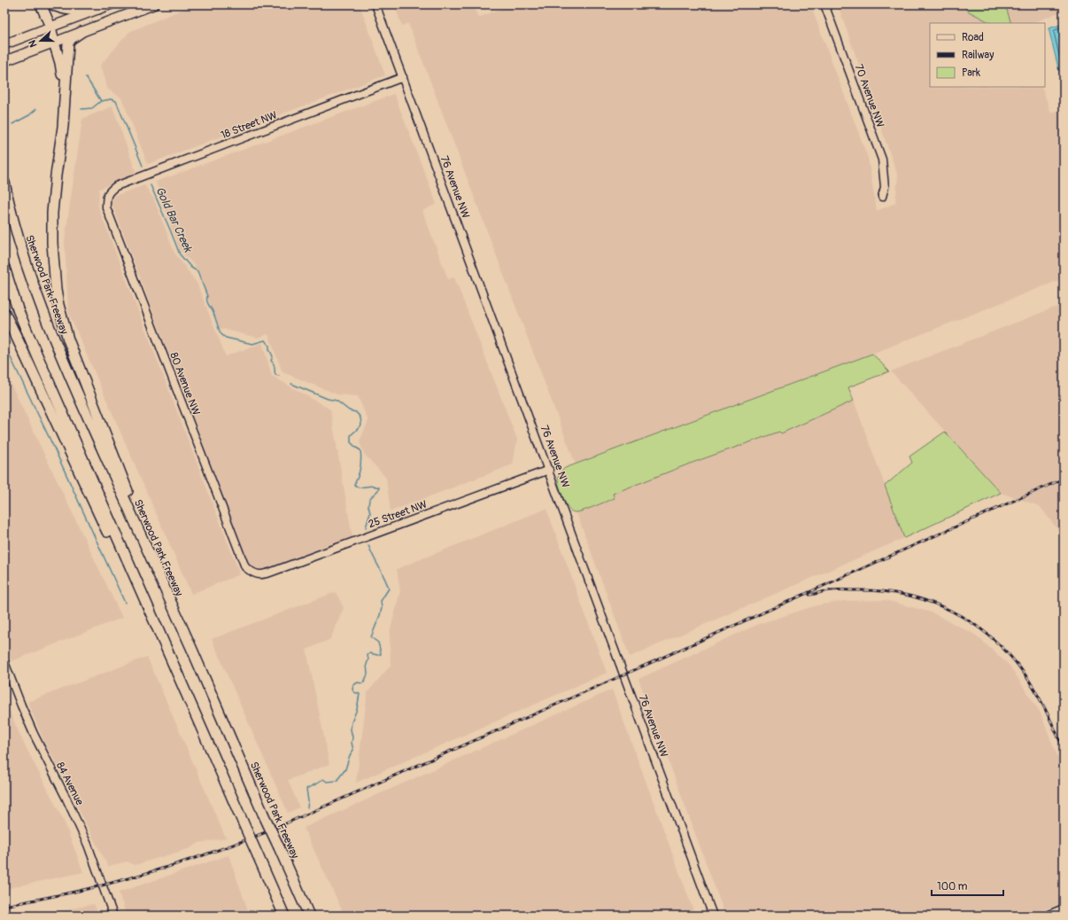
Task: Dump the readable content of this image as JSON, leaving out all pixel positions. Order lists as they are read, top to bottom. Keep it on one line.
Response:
{"streets":{"highway":["Sherwood Park Freeway"],"street":["70 Avenue NW","18 Street NW","76 Avenue NW","80 Avenue NW","25 Street NW","84 Avenue"]},"crossings":[["18 Street NW","76 Avenue NW"],["18 Street NW","80 Avenue NW"],["76 Avenue NW","25 Street NW"],["80 Avenue NW","25 Street NW"]],"water":["Gold Bar Creek"],"legend":["Road","Railway","Park"],"scale_bar":"100 m","north":"left"}
